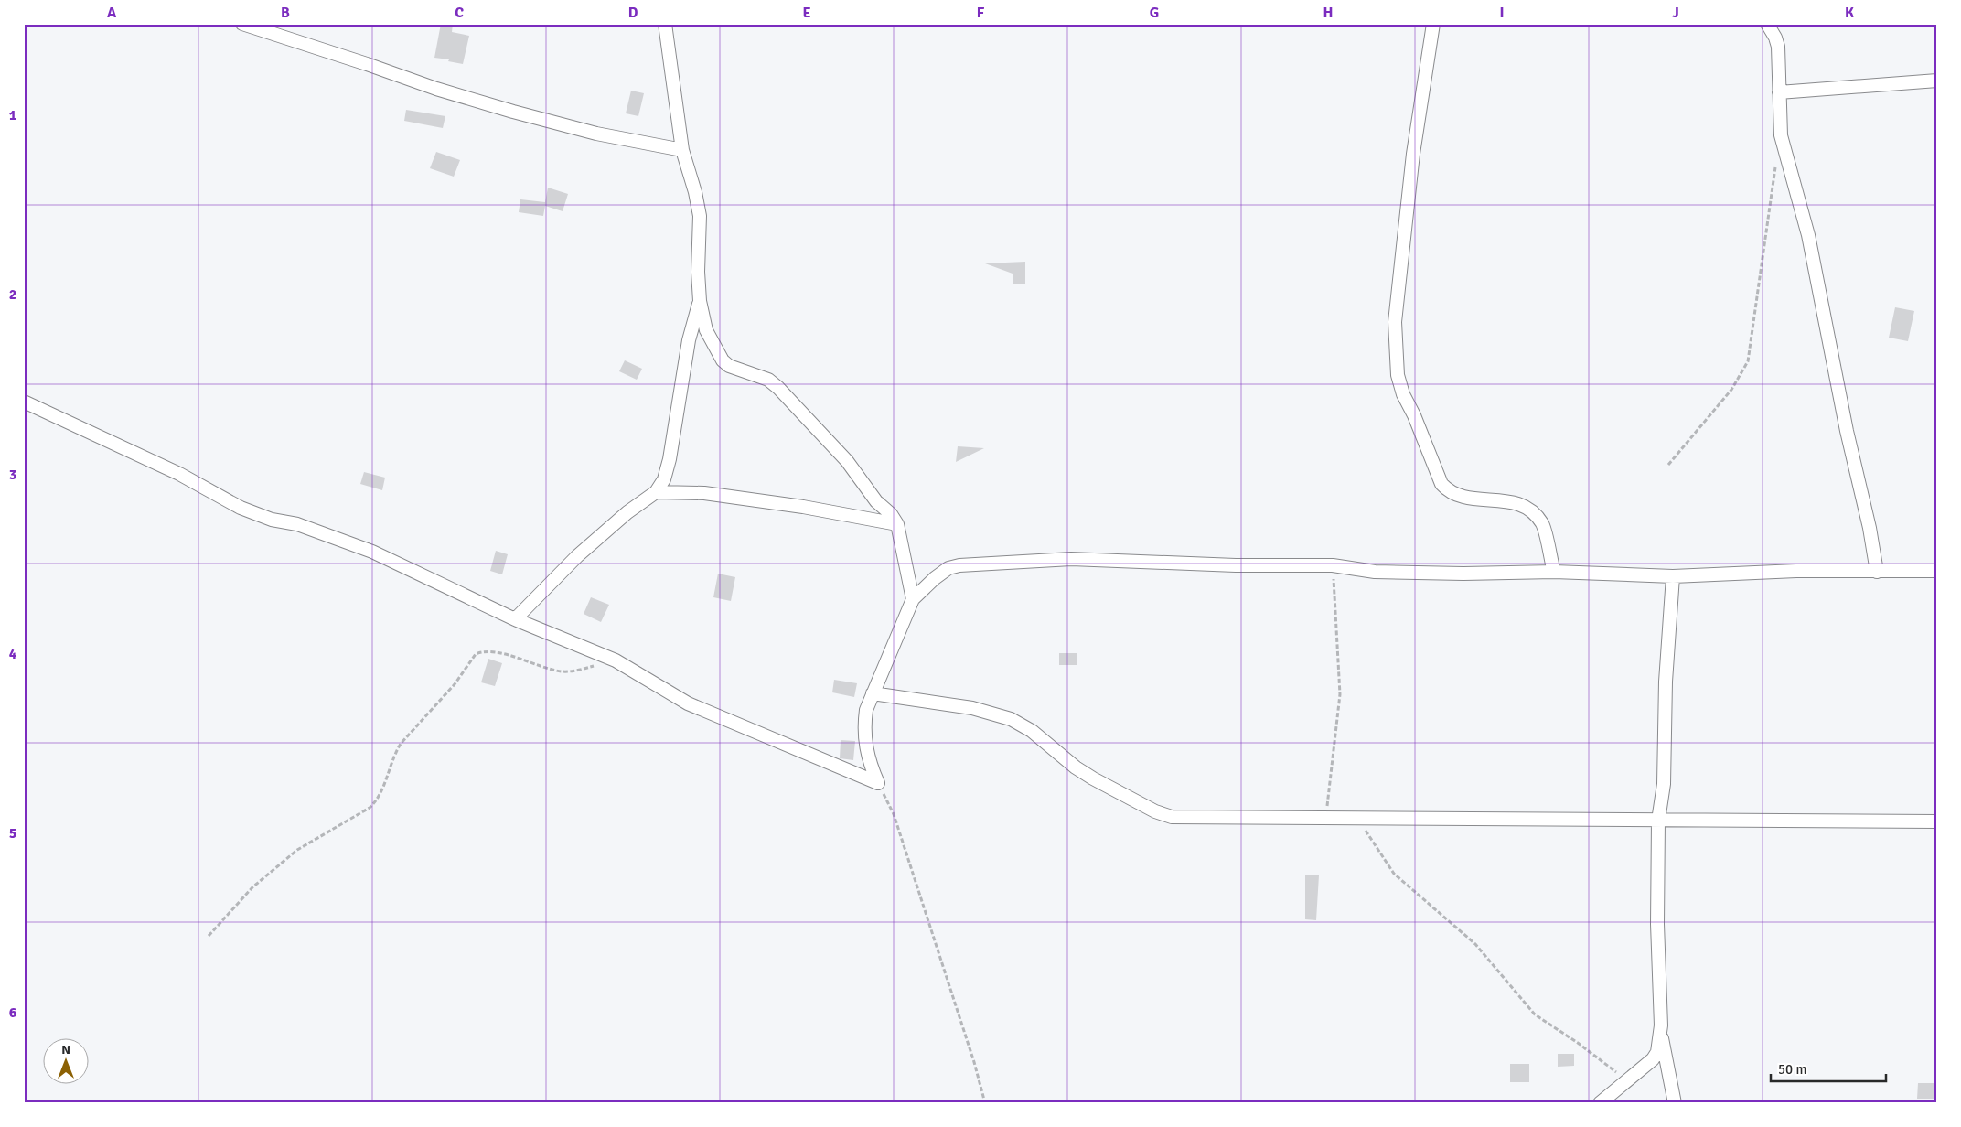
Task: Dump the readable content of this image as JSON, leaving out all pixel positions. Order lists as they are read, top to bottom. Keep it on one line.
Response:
{"scale_bar":"50 m","north":"top","grid":{"columns":["A","B","C","D","E","F","G","H","I","J","K"],"rows":["1","2","3","4","5","6"]}}
